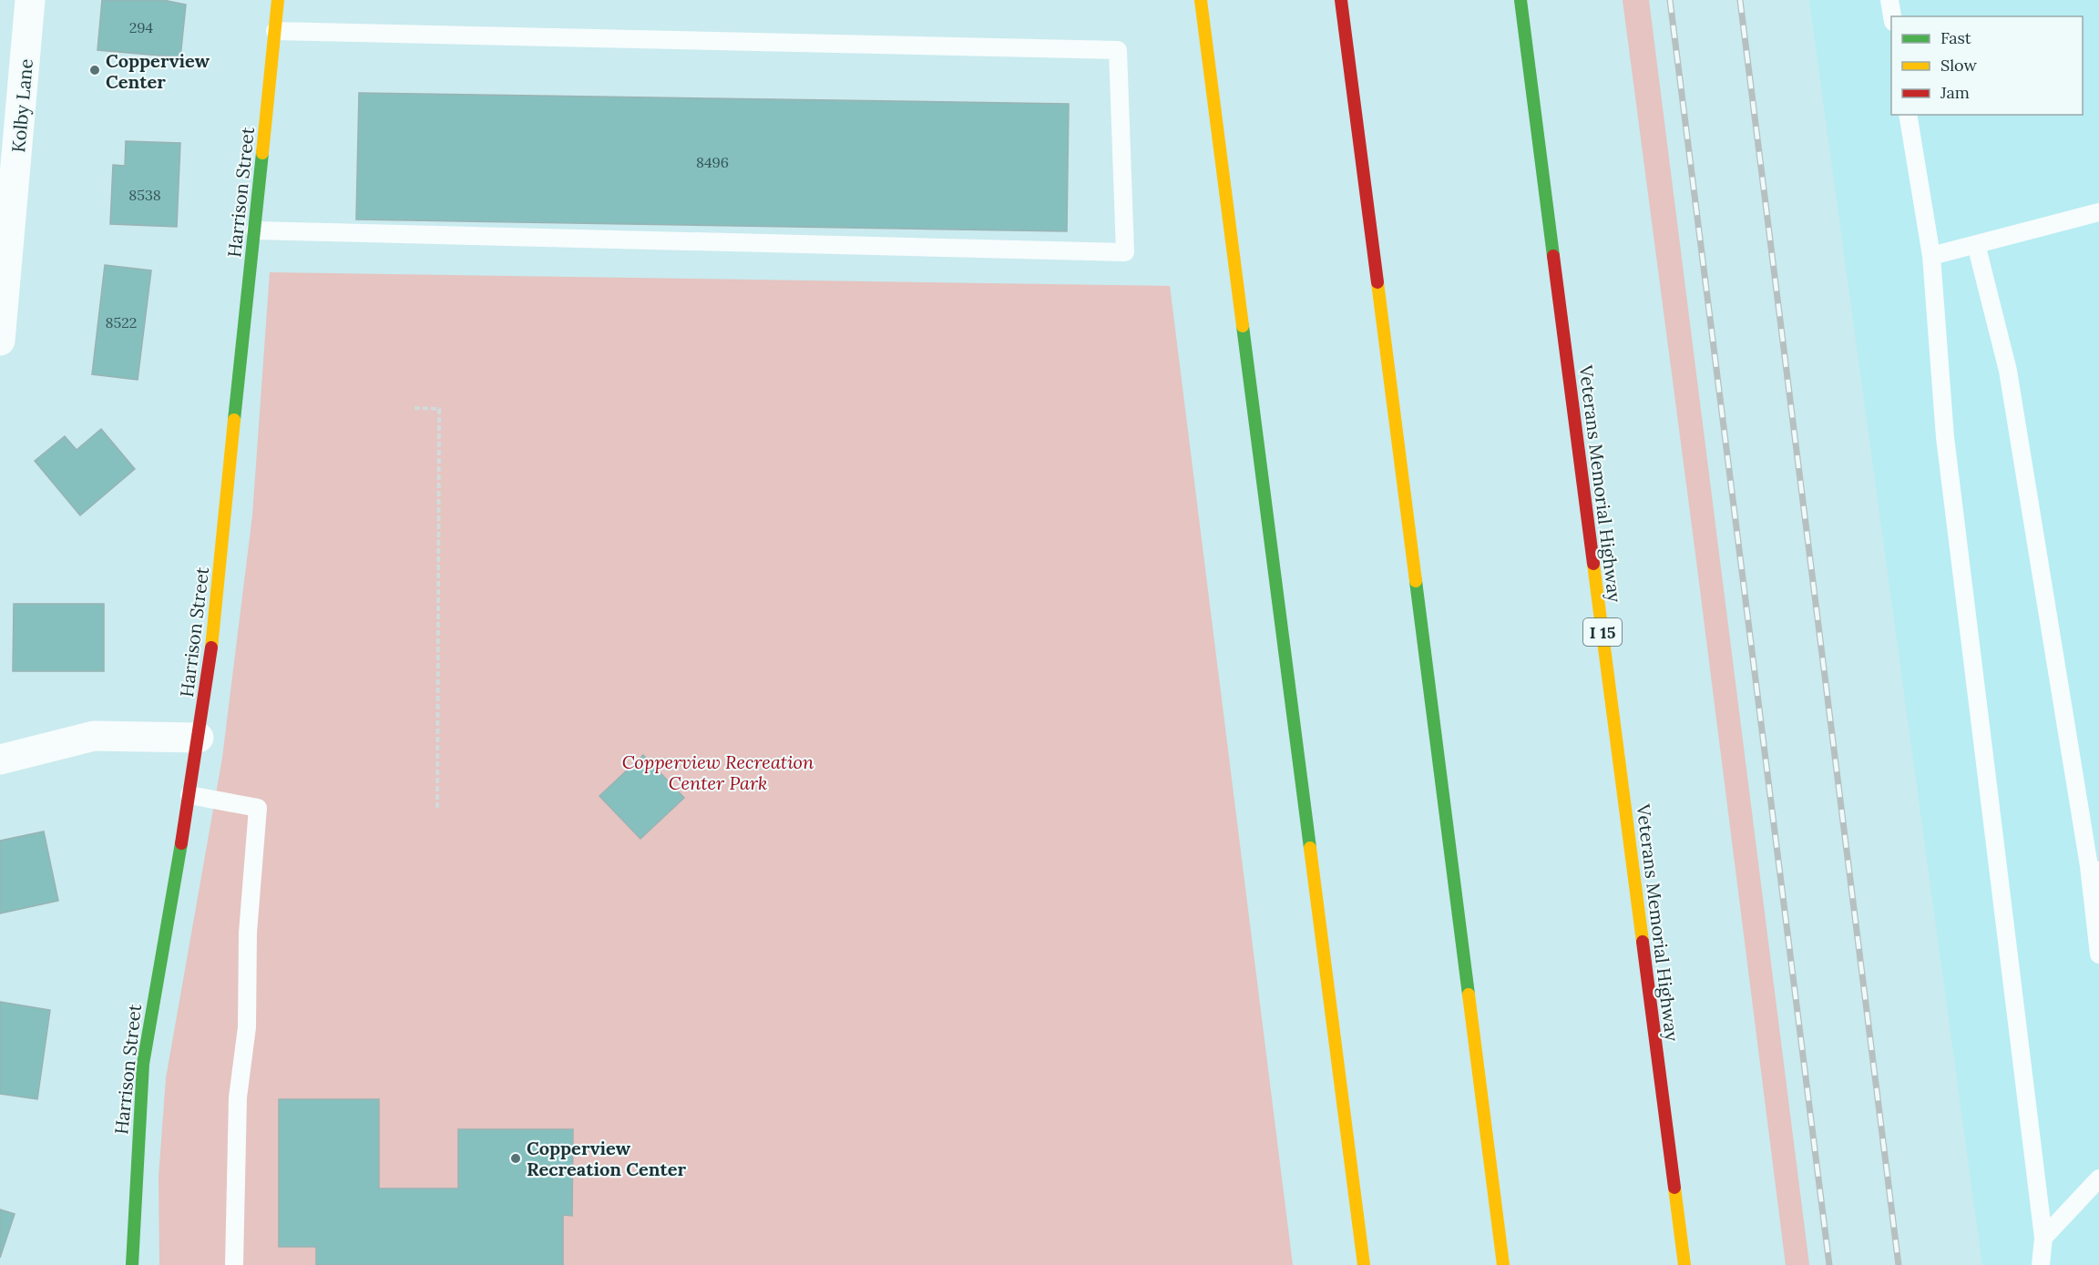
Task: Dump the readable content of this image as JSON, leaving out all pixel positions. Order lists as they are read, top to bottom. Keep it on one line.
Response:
{"streets":{"main road":["Harrison Street","Veterans Memorial Highway","I 15"],"street":["Kolby Lane"]},"parks":["Copperview Recreation Center Park"],"places":["Copperview Center","Copperview Recreation Center"],"house_numbers":["294","8496","8538","8522"],"legend":["Fast","Slow","Jam"]}
